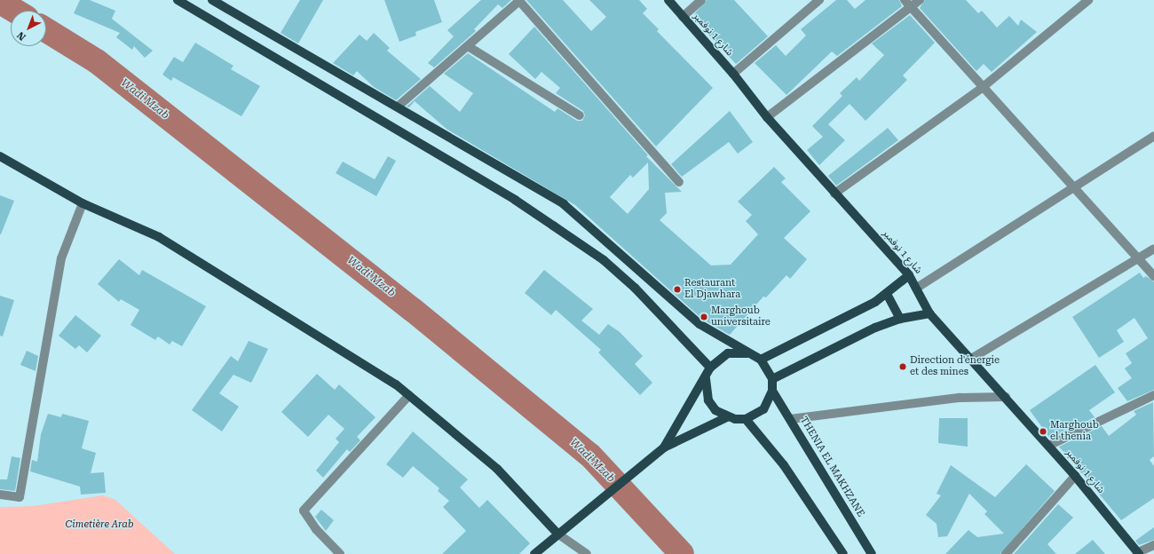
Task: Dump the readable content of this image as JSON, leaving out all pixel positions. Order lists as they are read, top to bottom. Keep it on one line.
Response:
{"streets":{"main road":["شارع 1 نوفمبر","THENIA EL MAKHZANE"]},"water":["Wadi Mzab"],"parks":["Cimetière Arab"],"places":["Restaurant El Djawhara","Marghoub universitaire","Direction d'énergie et des mines","Marghoub el thenia"],"north":"bottom left"}
